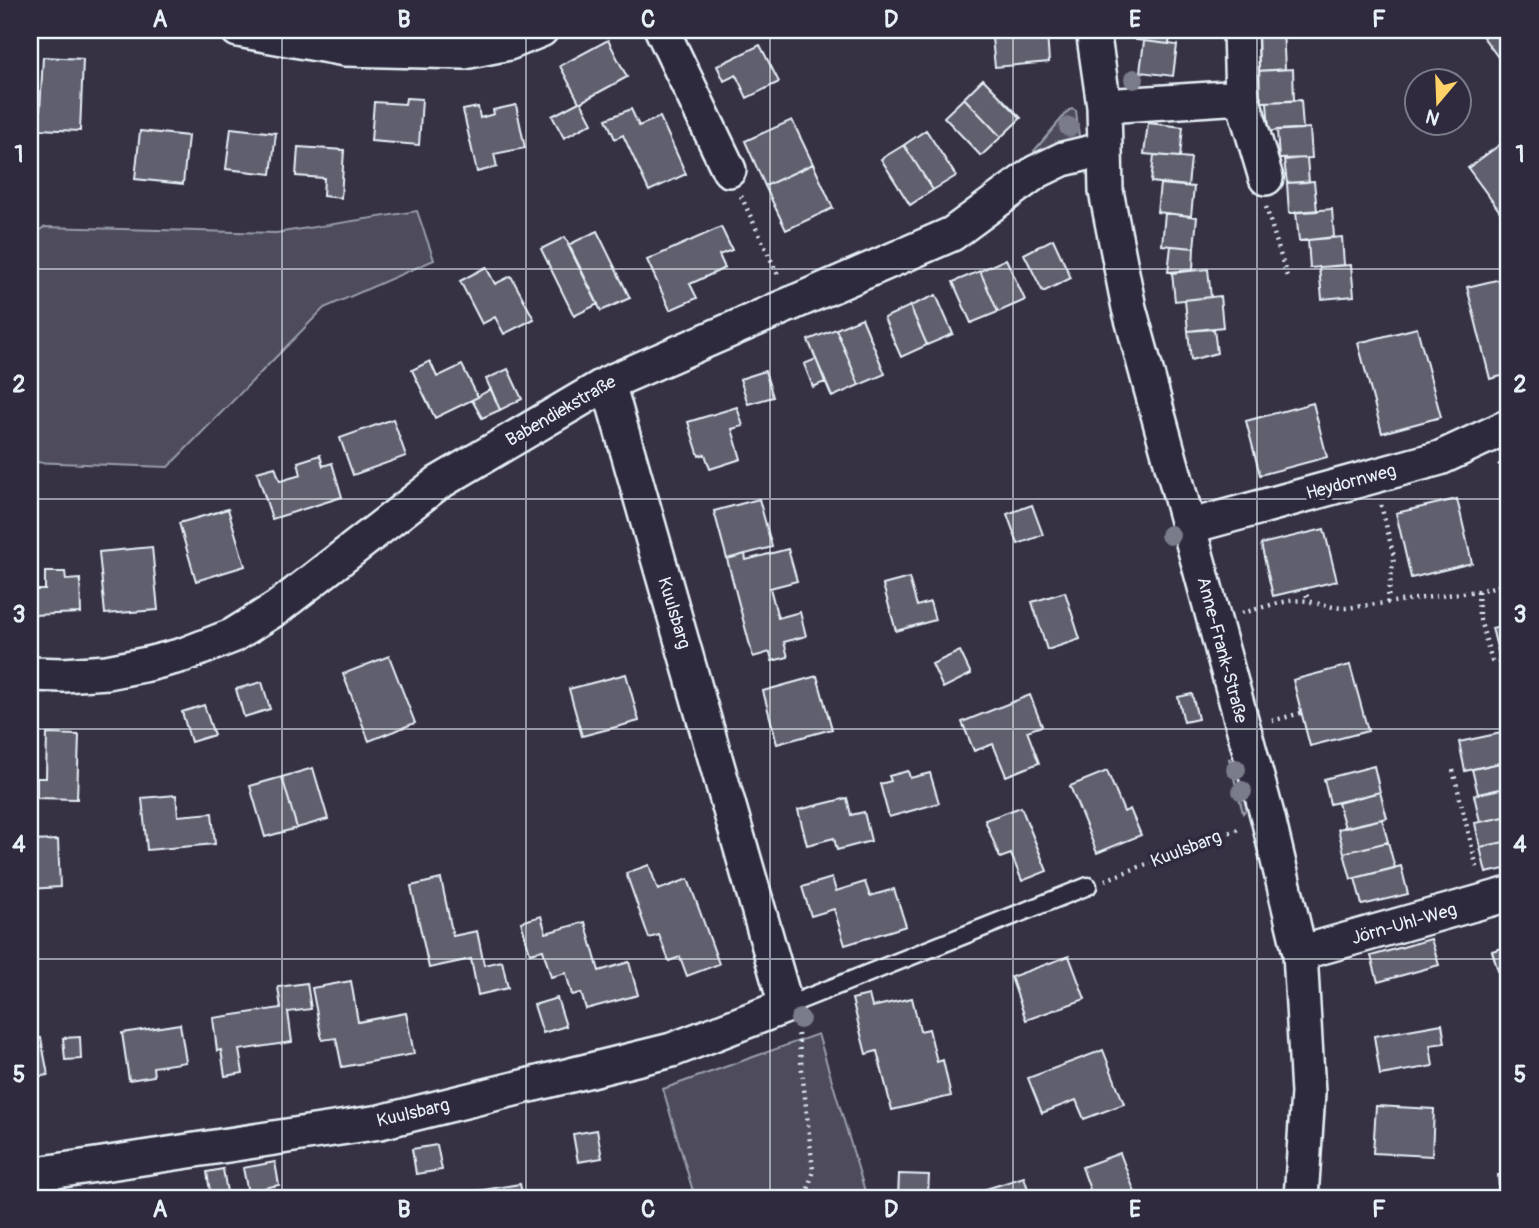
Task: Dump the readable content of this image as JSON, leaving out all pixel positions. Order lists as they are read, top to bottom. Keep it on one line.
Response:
{"streets":{"street":["Babendiekstraße","Heydornweg","Kuulsbarg","Anne-Frank-Straße","Jörn-Uhl-Weg"]},"crossings":[["Babendiekstraße","Kuulsbarg"],["Babendiekstraße","Anne-Frank-Straße"],["Heydornweg","Anne-Frank-Straße"],["Anne-Frank-Straße","Jörn-Uhl-Weg"]],"north":"bottom","grid":{"columns":["A","B","C","D","E","F"],"rows":["1","2","3","4","5"]}}
